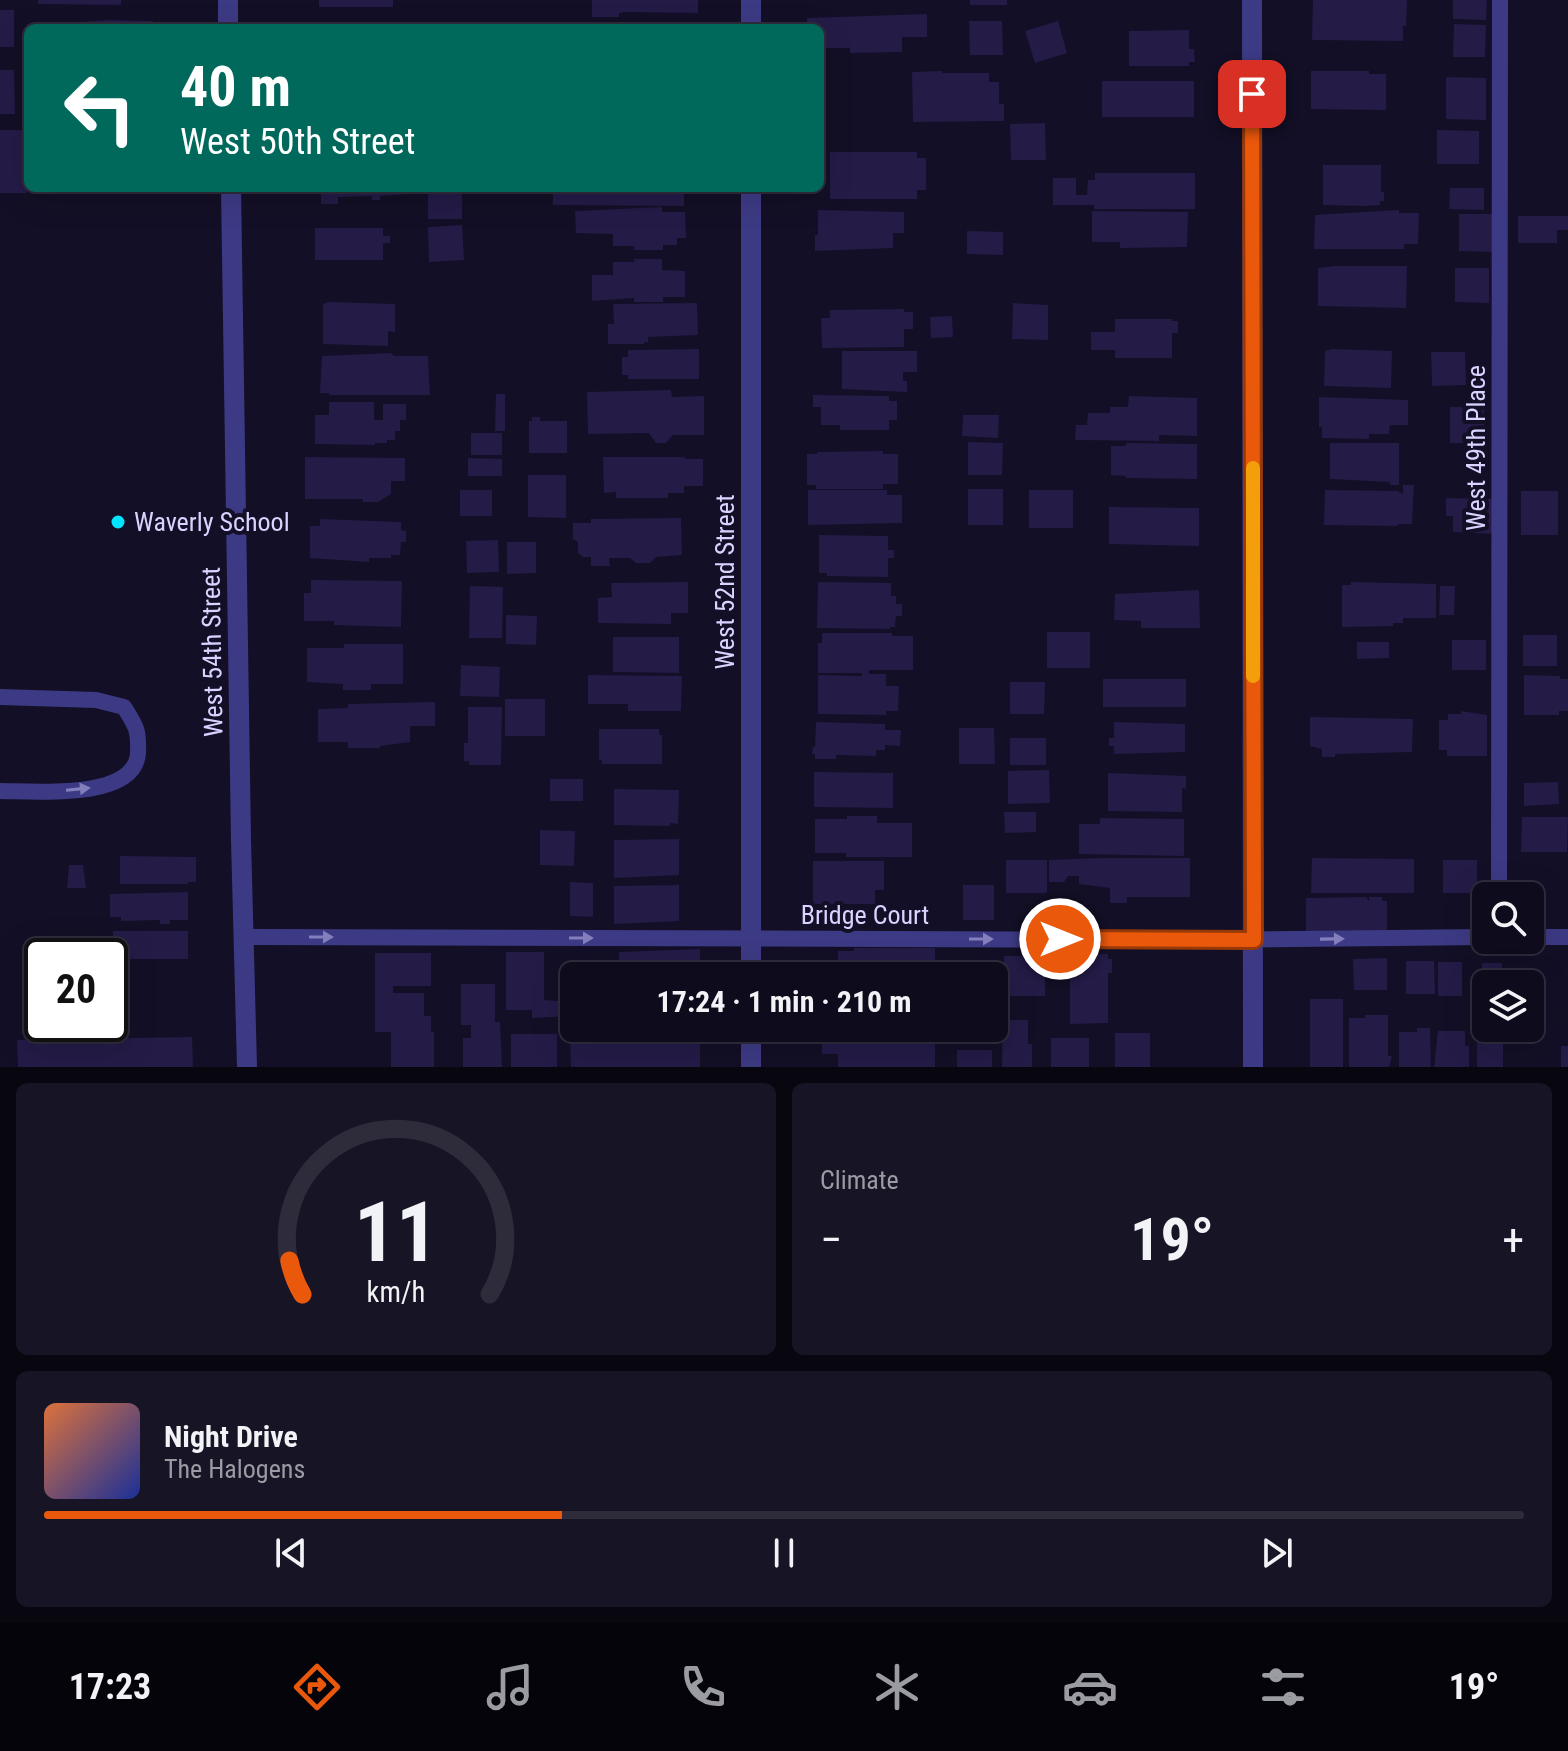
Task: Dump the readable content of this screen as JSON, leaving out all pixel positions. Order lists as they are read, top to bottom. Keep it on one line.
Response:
{"streets":{"street":["West 52nd Street","West 54th Street"],"lane":["West 49th Place","Bridge Court"]},"crossings":[["West 52nd Street","Bridge Court"],["West 54th Street","Bridge Court"]],"one_way":["Bridge Court"],"places":["Waverly School"],"page":{"turn":["40 m","West 50th Street"],"limit":"20","trip":"17:24 · 1 min · 210 m","tile":"Climate","heat":["−","19°","+"],"song":["Night Drive","The Halogens"],"tabs":["17:23","19°"],"gauge":["11","km/h"]}}
